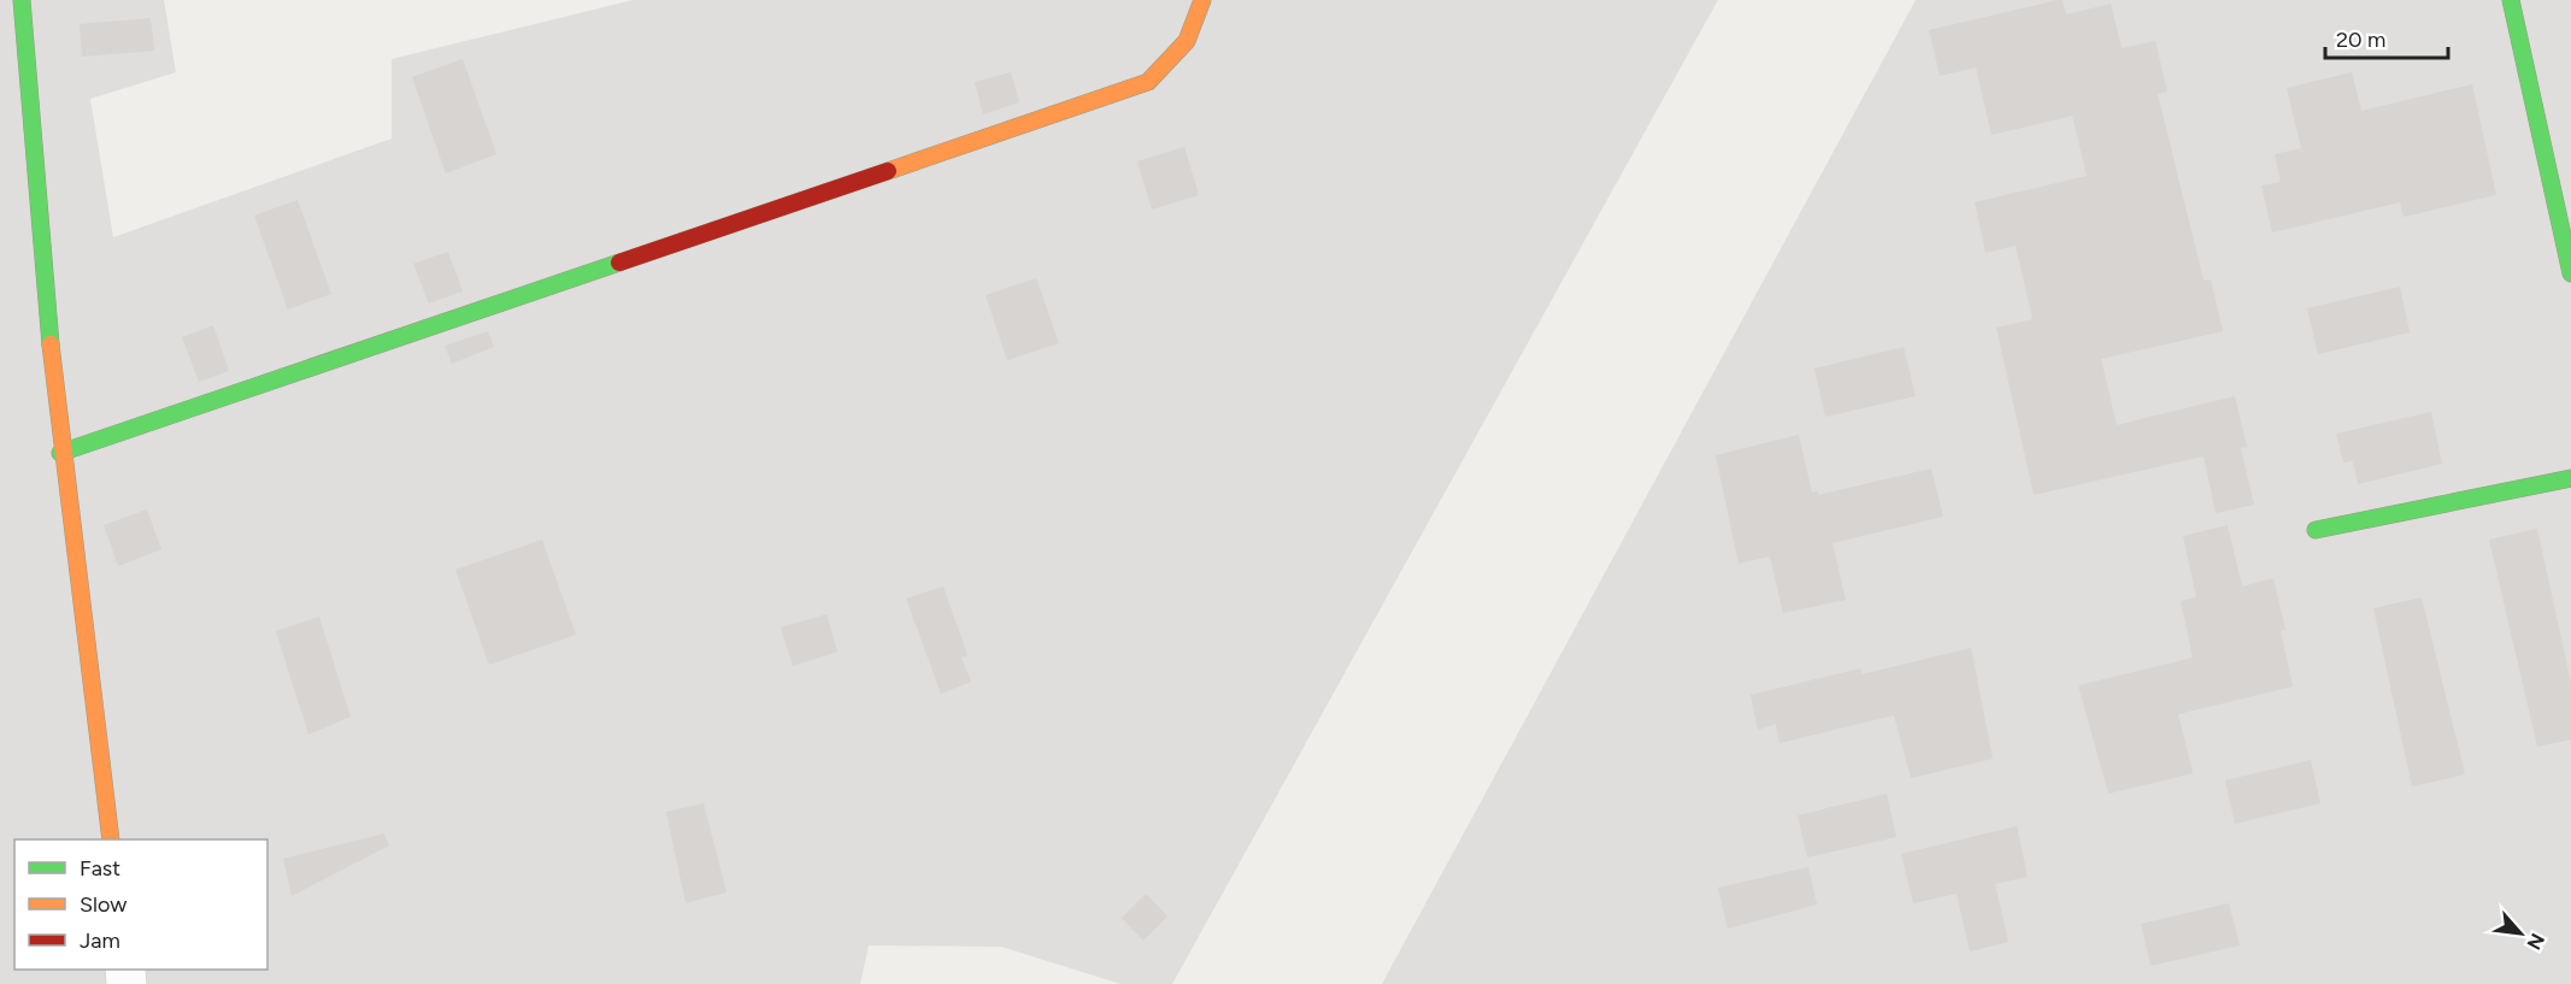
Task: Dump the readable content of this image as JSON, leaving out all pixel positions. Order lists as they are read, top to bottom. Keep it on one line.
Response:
{"legend":["Fast","Slow","Jam"],"scale_bar":"20 m","north":"bottom right"}
